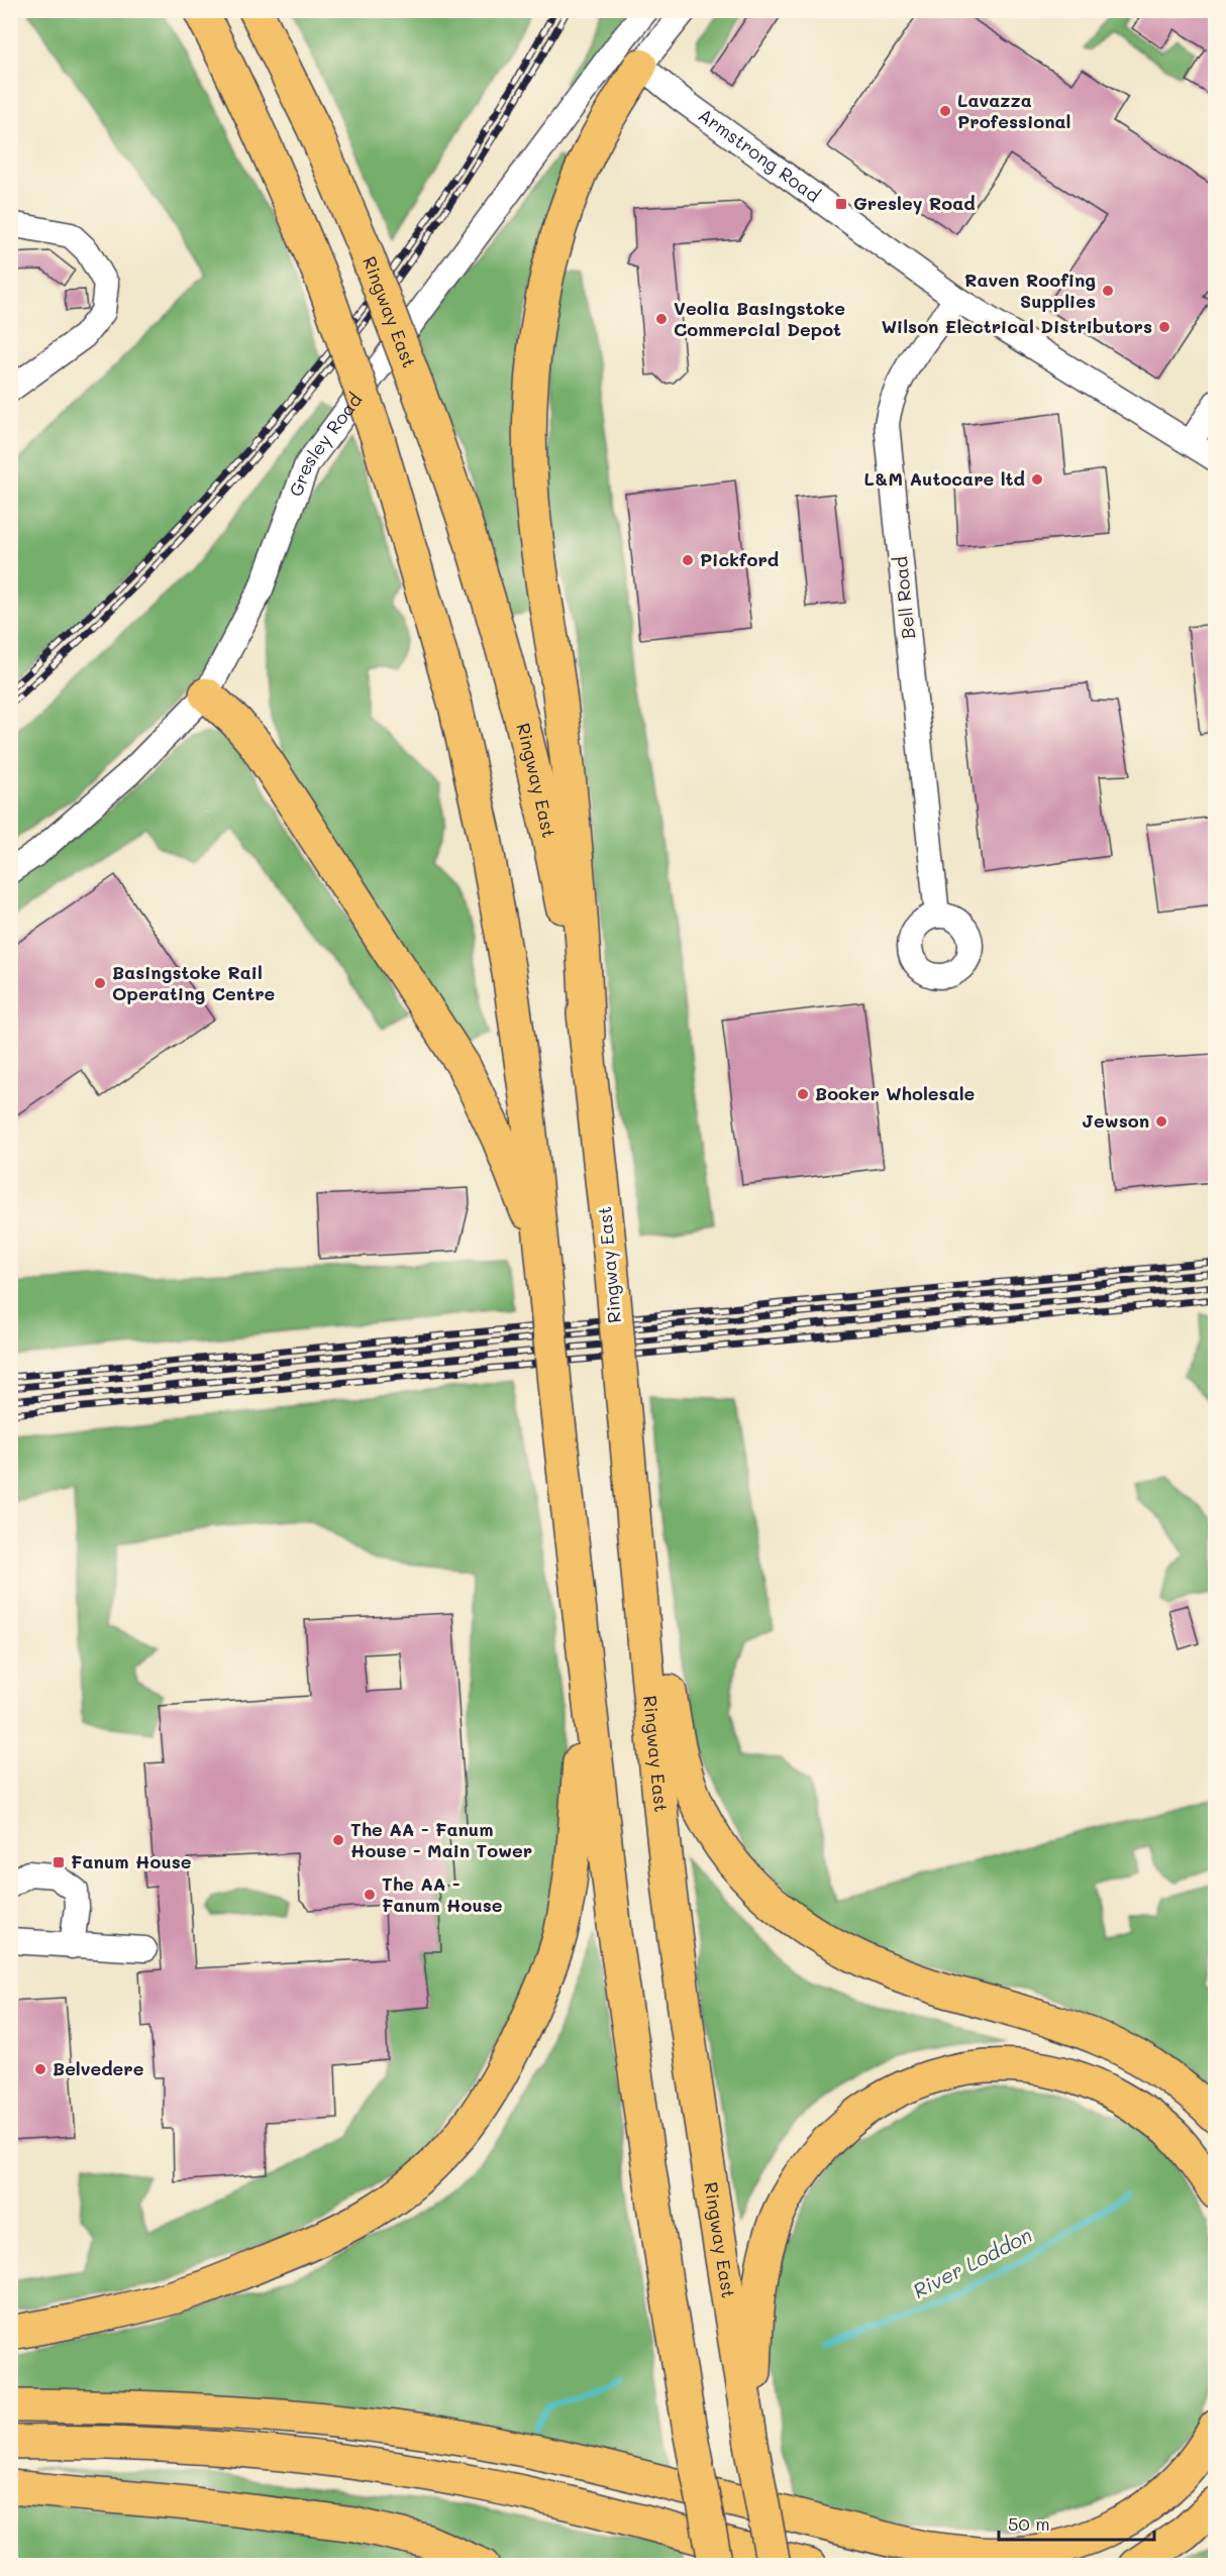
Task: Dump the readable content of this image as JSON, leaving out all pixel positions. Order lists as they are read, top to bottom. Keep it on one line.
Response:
{"streets":{"highway":["Ringway East"],"street":["Armstrong Road","Gresley Road","Bell Road"]},"crossings":[["Armstrong Road","Bell Road"]],"water":["River Loddon"],"places":{"other":["Lavazza Professional","Raven Roofing Supplies","Veolia Basingstoke Commercial Depot","Wilson Electrical Distributors","L&M Autocare ltd","Pickford","Basingstoke Rail Operating Centre","Booker Wholesale","Jewson","The AA - Fanum House - Main Tower","The AA - Fanum House","Belvedere"],"transit":["Gresley Road","Fanum House"]},"scale_bar":"50 m"}
